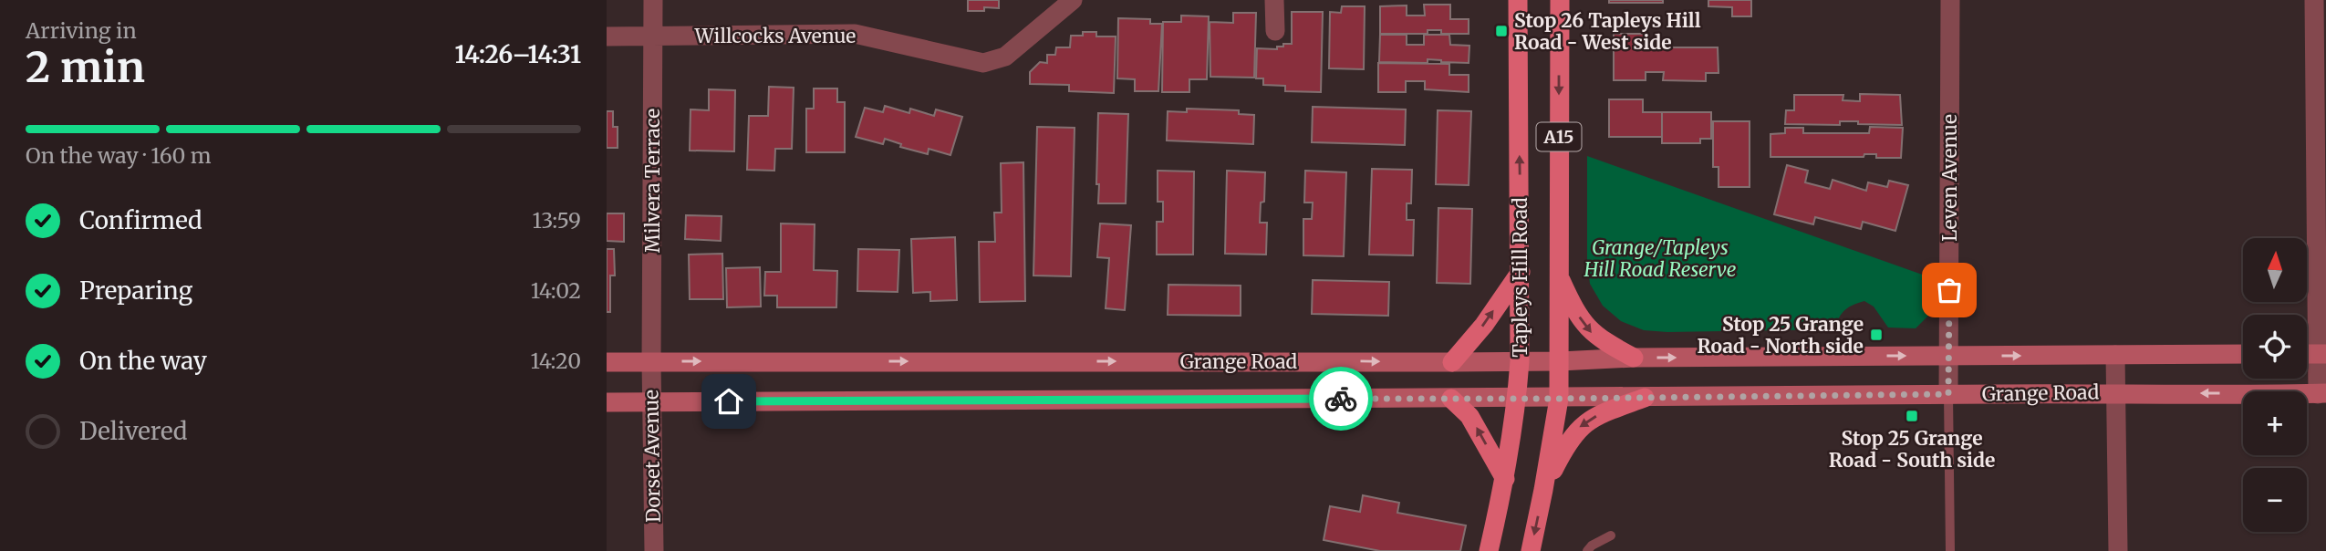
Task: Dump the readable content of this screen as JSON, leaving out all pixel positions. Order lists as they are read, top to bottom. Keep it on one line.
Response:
{"streets":{"main road":["A15","Tapleys Hill Road","Grange Road"],"street":["Willcocks Avenue","Leven Avenue","Milvera Terrace","Dorset Avenue"]},"crossings":[["Willcocks Avenue","Milvera Terrace"],["Leven Avenue","Grange Road"],["Milvera Terrace","Grange Road"],["Milvera Terrace","Dorset Avenue"],["Tapleys Hill Road","Grange Road"],["Grange Road","Dorset Avenue"]],"parks":["Grange/Tapleys Hill Road Reserve"],"places":{"transit":["Stop 26 Tapleys Hill Road - West side","Stop 25 Grange Road - North side","Stop 25 Grange Road - South side"]},"north":"top","page":{"heading":["2 min","Arriving in","14:26–14:31"],"bar":"On the way · 160 m","list":[["Confirmed","13:59"],["Preparing","14:02"],["On the way","14:20"],"Delivered"],"map_buttons":["+","−"]}}
